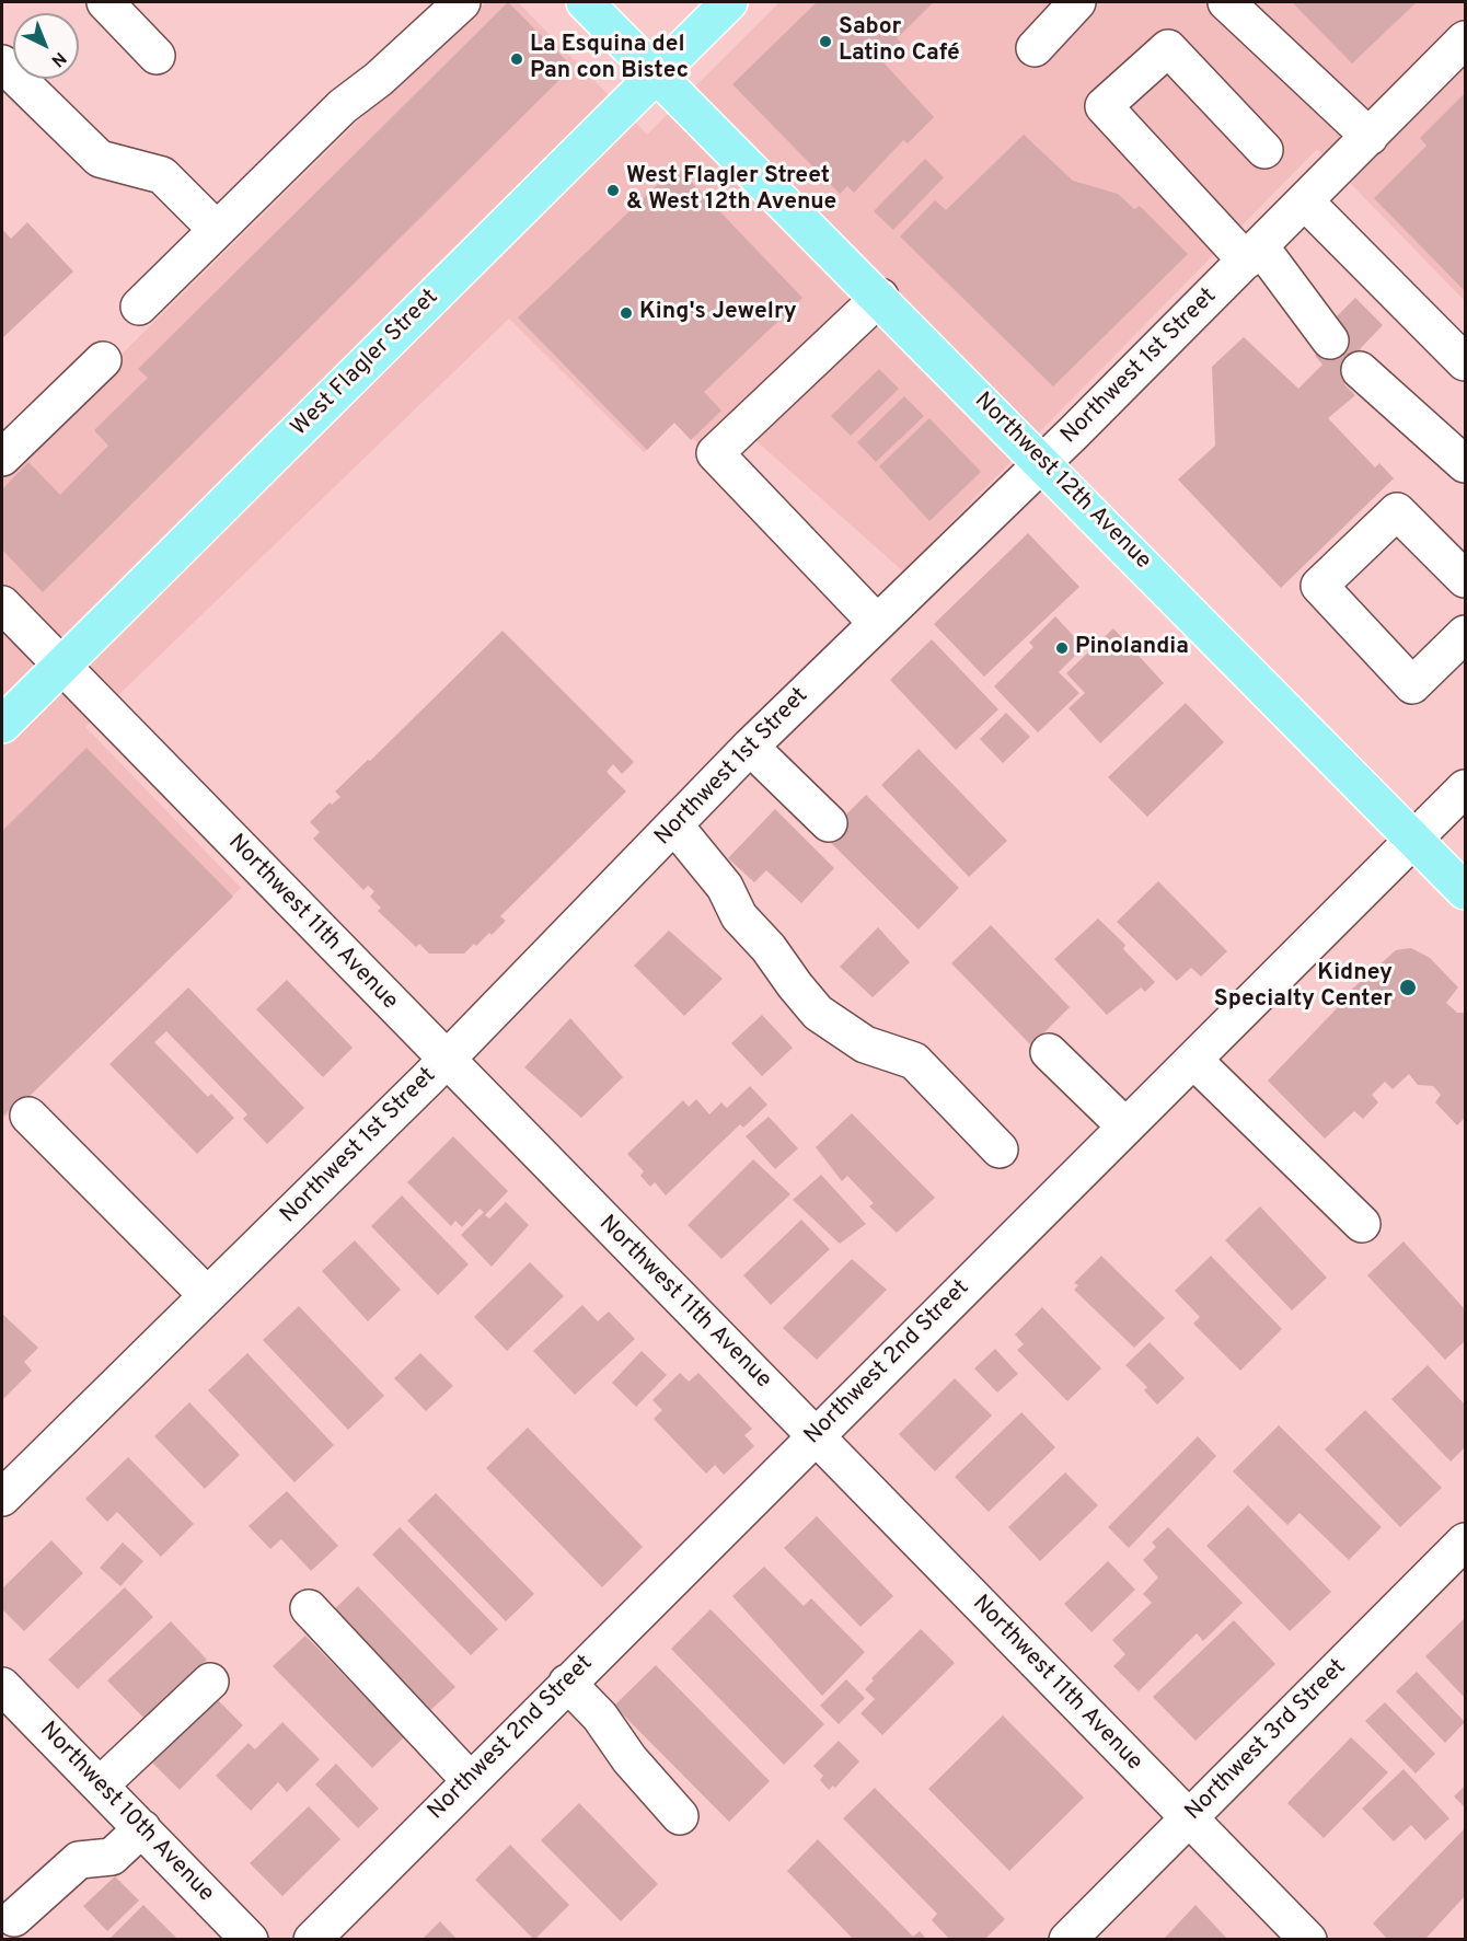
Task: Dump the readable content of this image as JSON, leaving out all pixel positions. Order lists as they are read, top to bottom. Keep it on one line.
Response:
{"streets":{"main road":["West Flagler Street","Northwest 12th Avenue"],"street":["Northwest 1st Street","Northwest 11th Avenue","Northwest 2nd Street","Northwest 3rd Street","Northwest 10th Avenue"]},"crossings":[["West Flagler Street","Northwest 12th Avenue"],["West Flagler Street","Northwest 11th Avenue"],["Northwest 1st Street","Northwest 12th Avenue"],["Northwest 1st Street","Northwest 11th Avenue"],["Northwest 12th Avenue","Northwest 2nd Street"],["Northwest 11th Avenue","Northwest 2nd Street"],["Northwest 11th Avenue","Northwest 3rd Street"]],"places":["Sabor Latino Café","La Esquina del Pan con Bistec","West Flagler Street & West 12th Avenue","King's Jewelry","Pinolandia","Kidney Specialty Center"],"north":"bottom right"}
